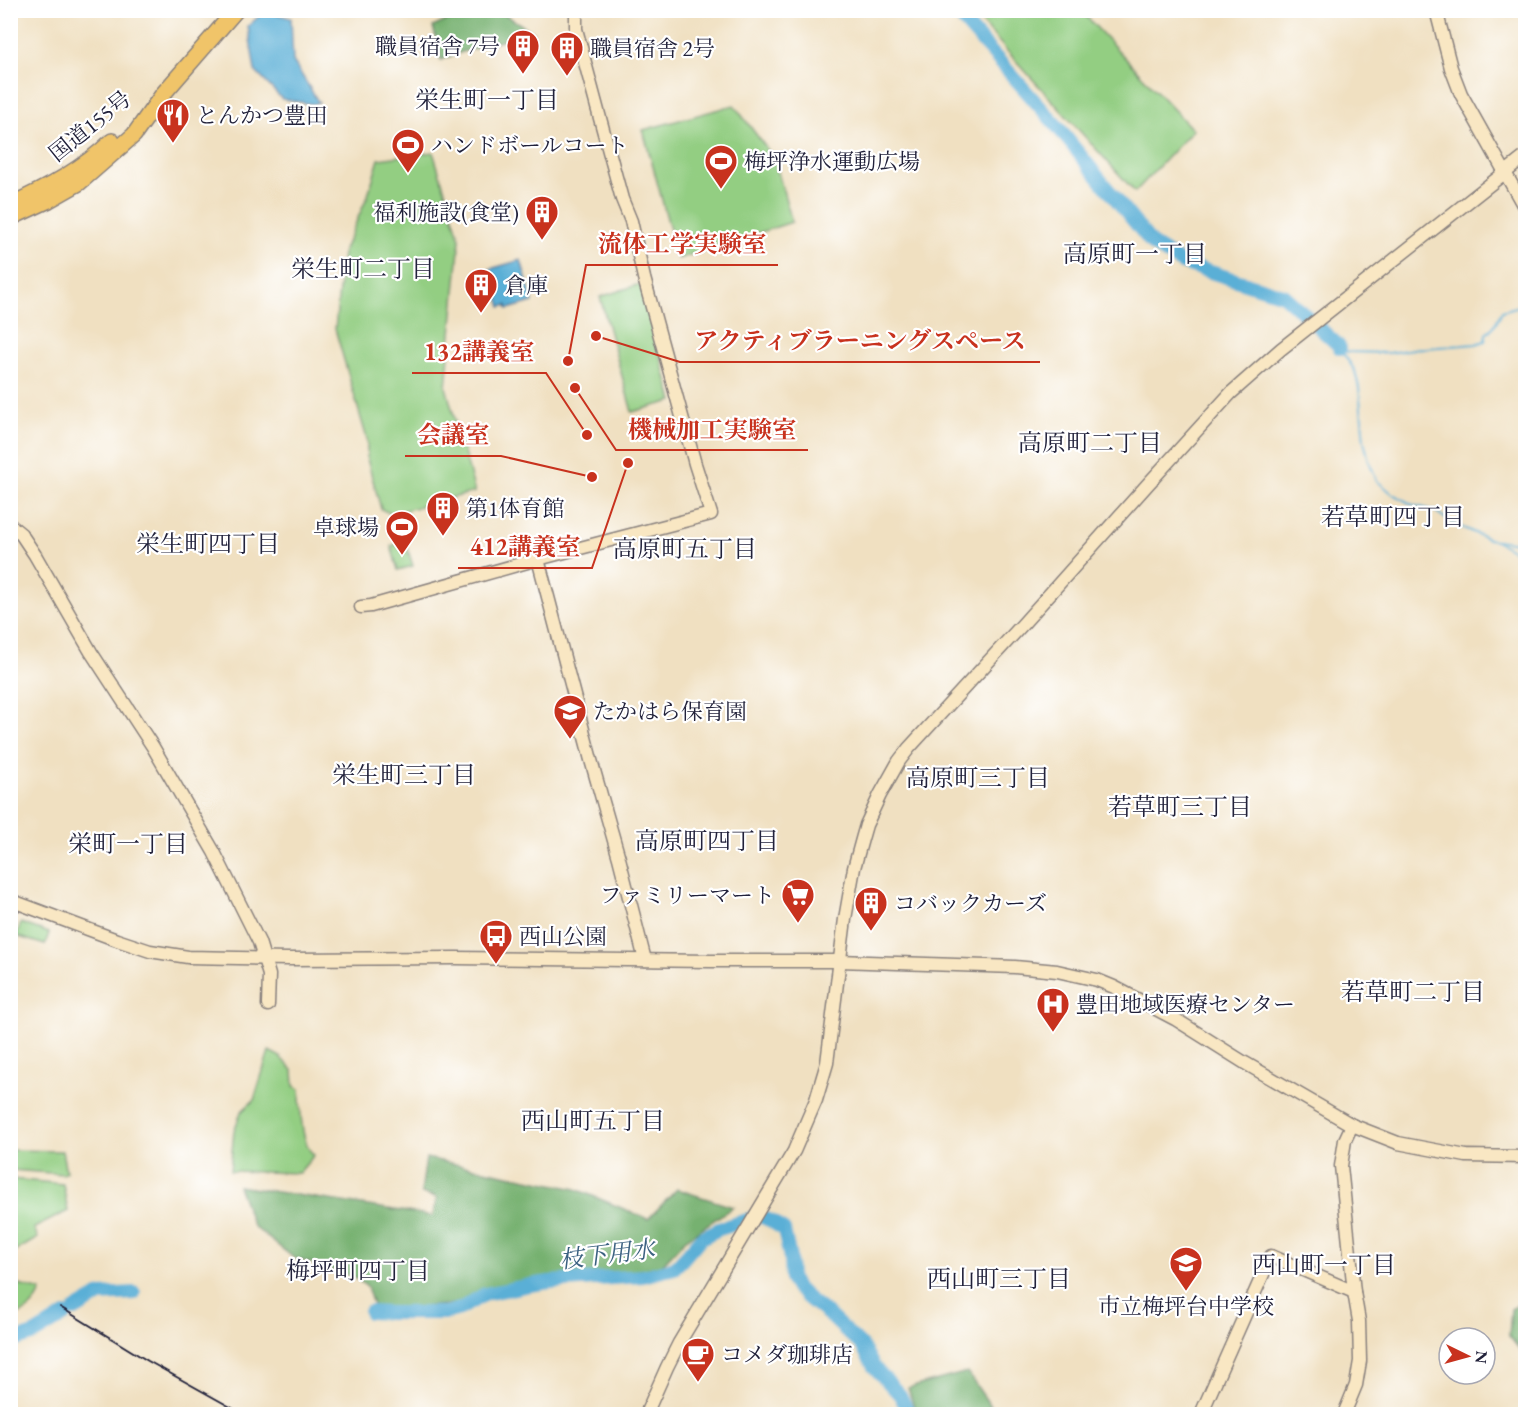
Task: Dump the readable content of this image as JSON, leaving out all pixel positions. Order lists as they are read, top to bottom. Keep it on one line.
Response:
{"streets":{"highway":["国道155号"]},"districts":["栄生町一丁目","高原町一丁目","栄生町二丁目","高原町二丁目","若草町四丁目","栄生町四丁目","高原町五丁目","栄生町三丁目","高原町三丁目","若草町三丁目","高原町四丁目","栄町一丁目","若草町二丁目","西山町五丁目","西山町一丁目","梅坪町四丁目","西山町三丁目"],"water":["枝下用水"],"places":{"building":["職員宿舎 7号","職員宿舎 2号","福利施設(食堂)","倉庫","第1体育館","コバックカーズ"],"restaurant":["とんかつ豊田"],"sports":["ハンドボールコート","梅坪浄水運動広場","卓球場"],"other":["アクティブラーニングスペース","流体工学実験室","機械加工実験室","132講義室","412講義室","会議室"],"school or university":["たかはら保育園","市立梅坪台中学校"],"supermarket":["ファミリーマート"],"bus stop":["西山公園"],"hospital":["豊田地域医療センター"],"cafe":["コメダ珈琲店"]},"north":"right"}
